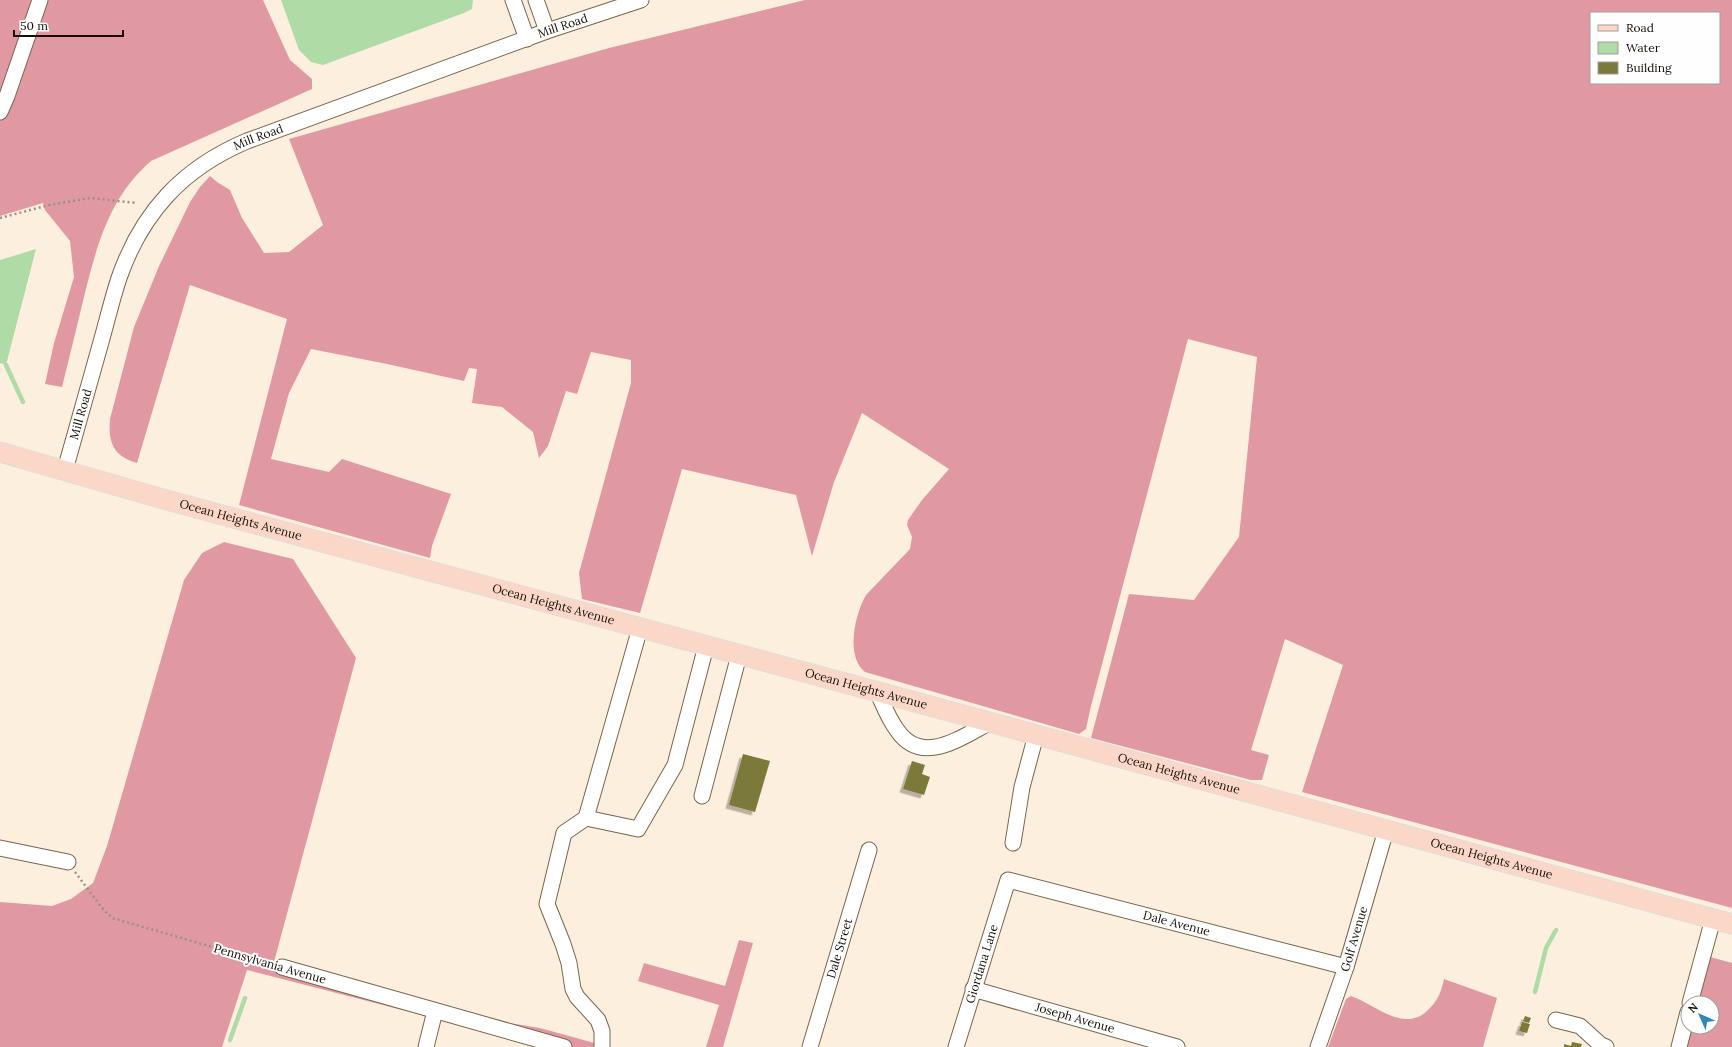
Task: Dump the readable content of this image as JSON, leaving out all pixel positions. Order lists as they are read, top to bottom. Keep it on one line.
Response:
{"streets":{"main road":["Ocean Heights Avenue"],"street":["Mill Road","Dale Avenue","Golf Avenue","Dale Street","Pennsylvania Avenue","Giordana Lane","Joseph Avenue"]},"crossings":[["Mill Road","Ocean Heights Avenue"],["Ocean Heights Avenue","Golf Avenue"],["Dale Avenue","Golf Avenue"],["Dale Avenue","Giordana Lane"],["Giordana Lane","Joseph Avenue"]],"legend":["Road","Water","Building"],"scale_bar":"50 m","north":"top left"}
